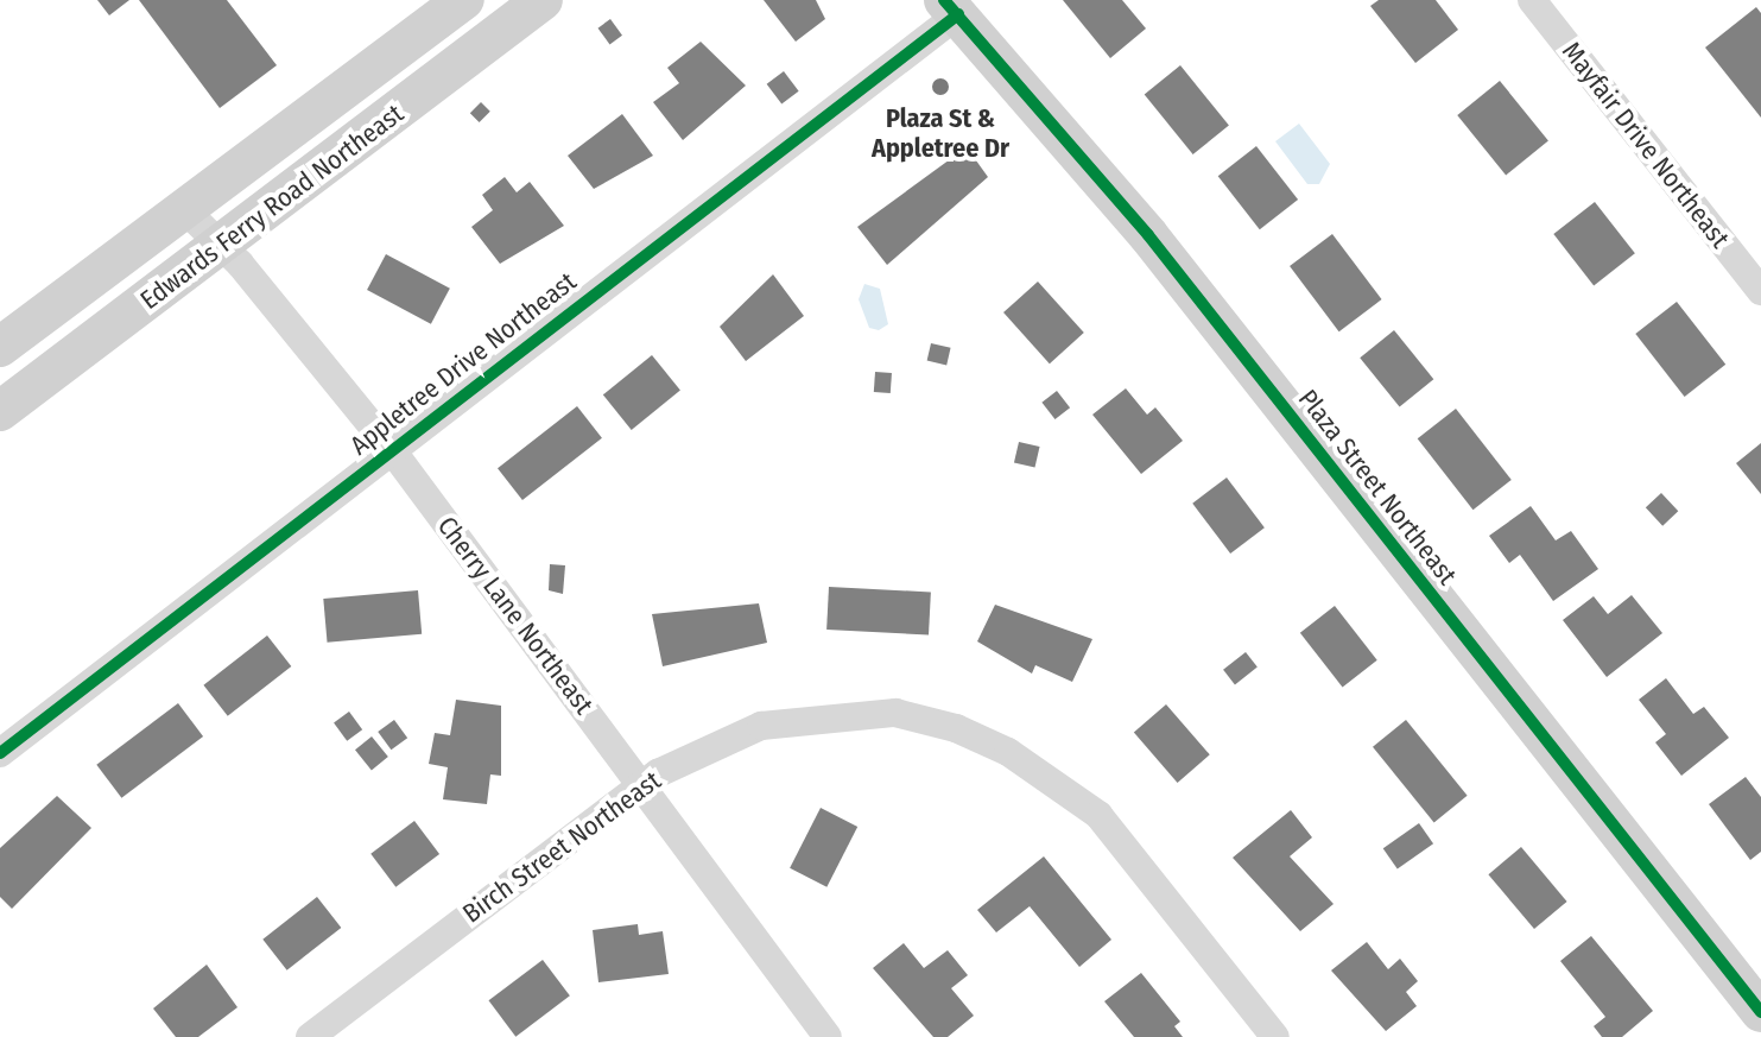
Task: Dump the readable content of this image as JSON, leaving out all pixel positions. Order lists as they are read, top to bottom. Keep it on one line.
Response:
{"streets":{"main road":["Edwards Ferry Road Northeast","Plaza Street Northeast"],"street":["Mayfair Drive Northeast","Appletree Drive Northeast","Cherry Lane Northeast","Birch Street Northeast"]},"crossings":[["Edwards Ferry Road Northeast","Cherry Lane Northeast"],["Appletree Drive Northeast","Plaza Street Northeast"],["Appletree Drive Northeast","Cherry Lane Northeast"],["Cherry Lane Northeast","Birch Street Northeast"]],"places":["Plaza St & Appletree Dr"]}
